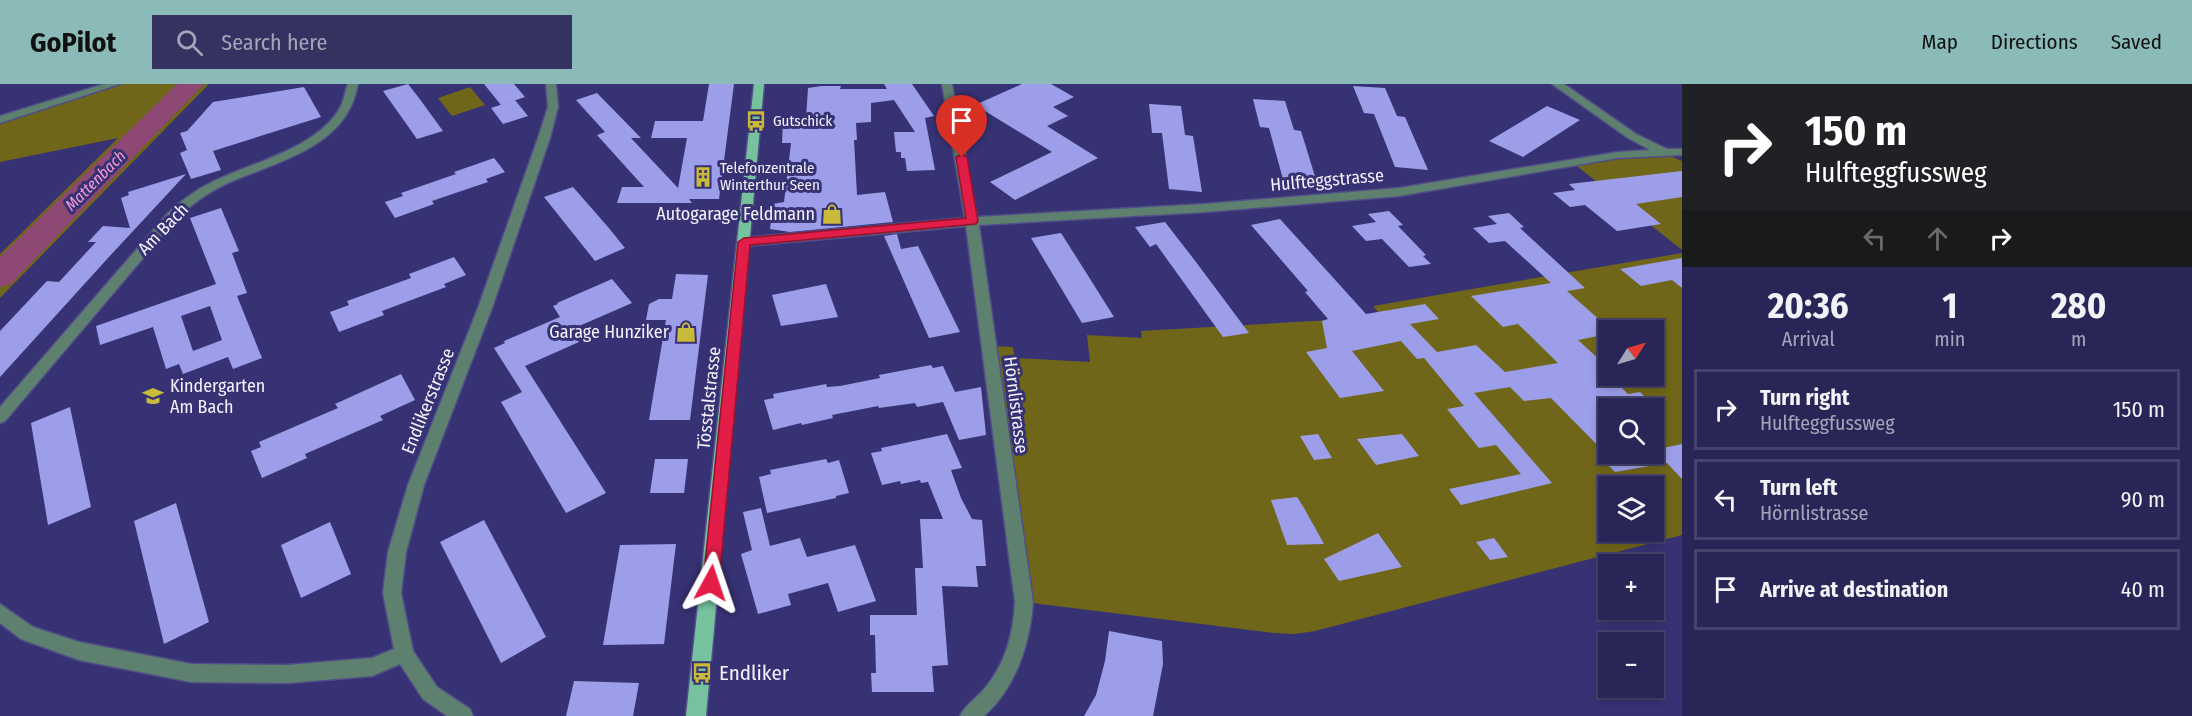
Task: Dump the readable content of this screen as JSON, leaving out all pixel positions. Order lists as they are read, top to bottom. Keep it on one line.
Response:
{"streets":{"main road":["Tösstalstrasse"],"street":["Hulfteggstrasse","Am Bach","Endlikerstrasse","Hörnlistrasse"]},"crossings":[["Hulfteggstrasse","Tösstalstrasse"],["Hulfteggstrasse","Hörnlistrasse"]],"water":["Mattenbach"],"places":{"bus stop":["Gutschick","Endliker"],"building":["Telefonzentrale Winterthur Seen"],"shop":["Autogarage Feldmann","Garage Hunziker"],"school or university":["Kindergarten Am Bach"]},"north":"top right","page":{"header":"GoPilot","search":"Search here","nav":["Map","Directions","Saved"],"turn":["150 m","Hulfteggfussweg"],"eta":["20:36","Arrival","1","min","280","m"],"map_buttons":["+","−"],"list":[{"name":"Turn right","note":"Hulfteggfussweg","value":"150 m"},{"name":"Turn left","note":"Hörnlistrasse","value":"90 m"},{"name":"Arrive at destination","value":"40 m"}]}}
